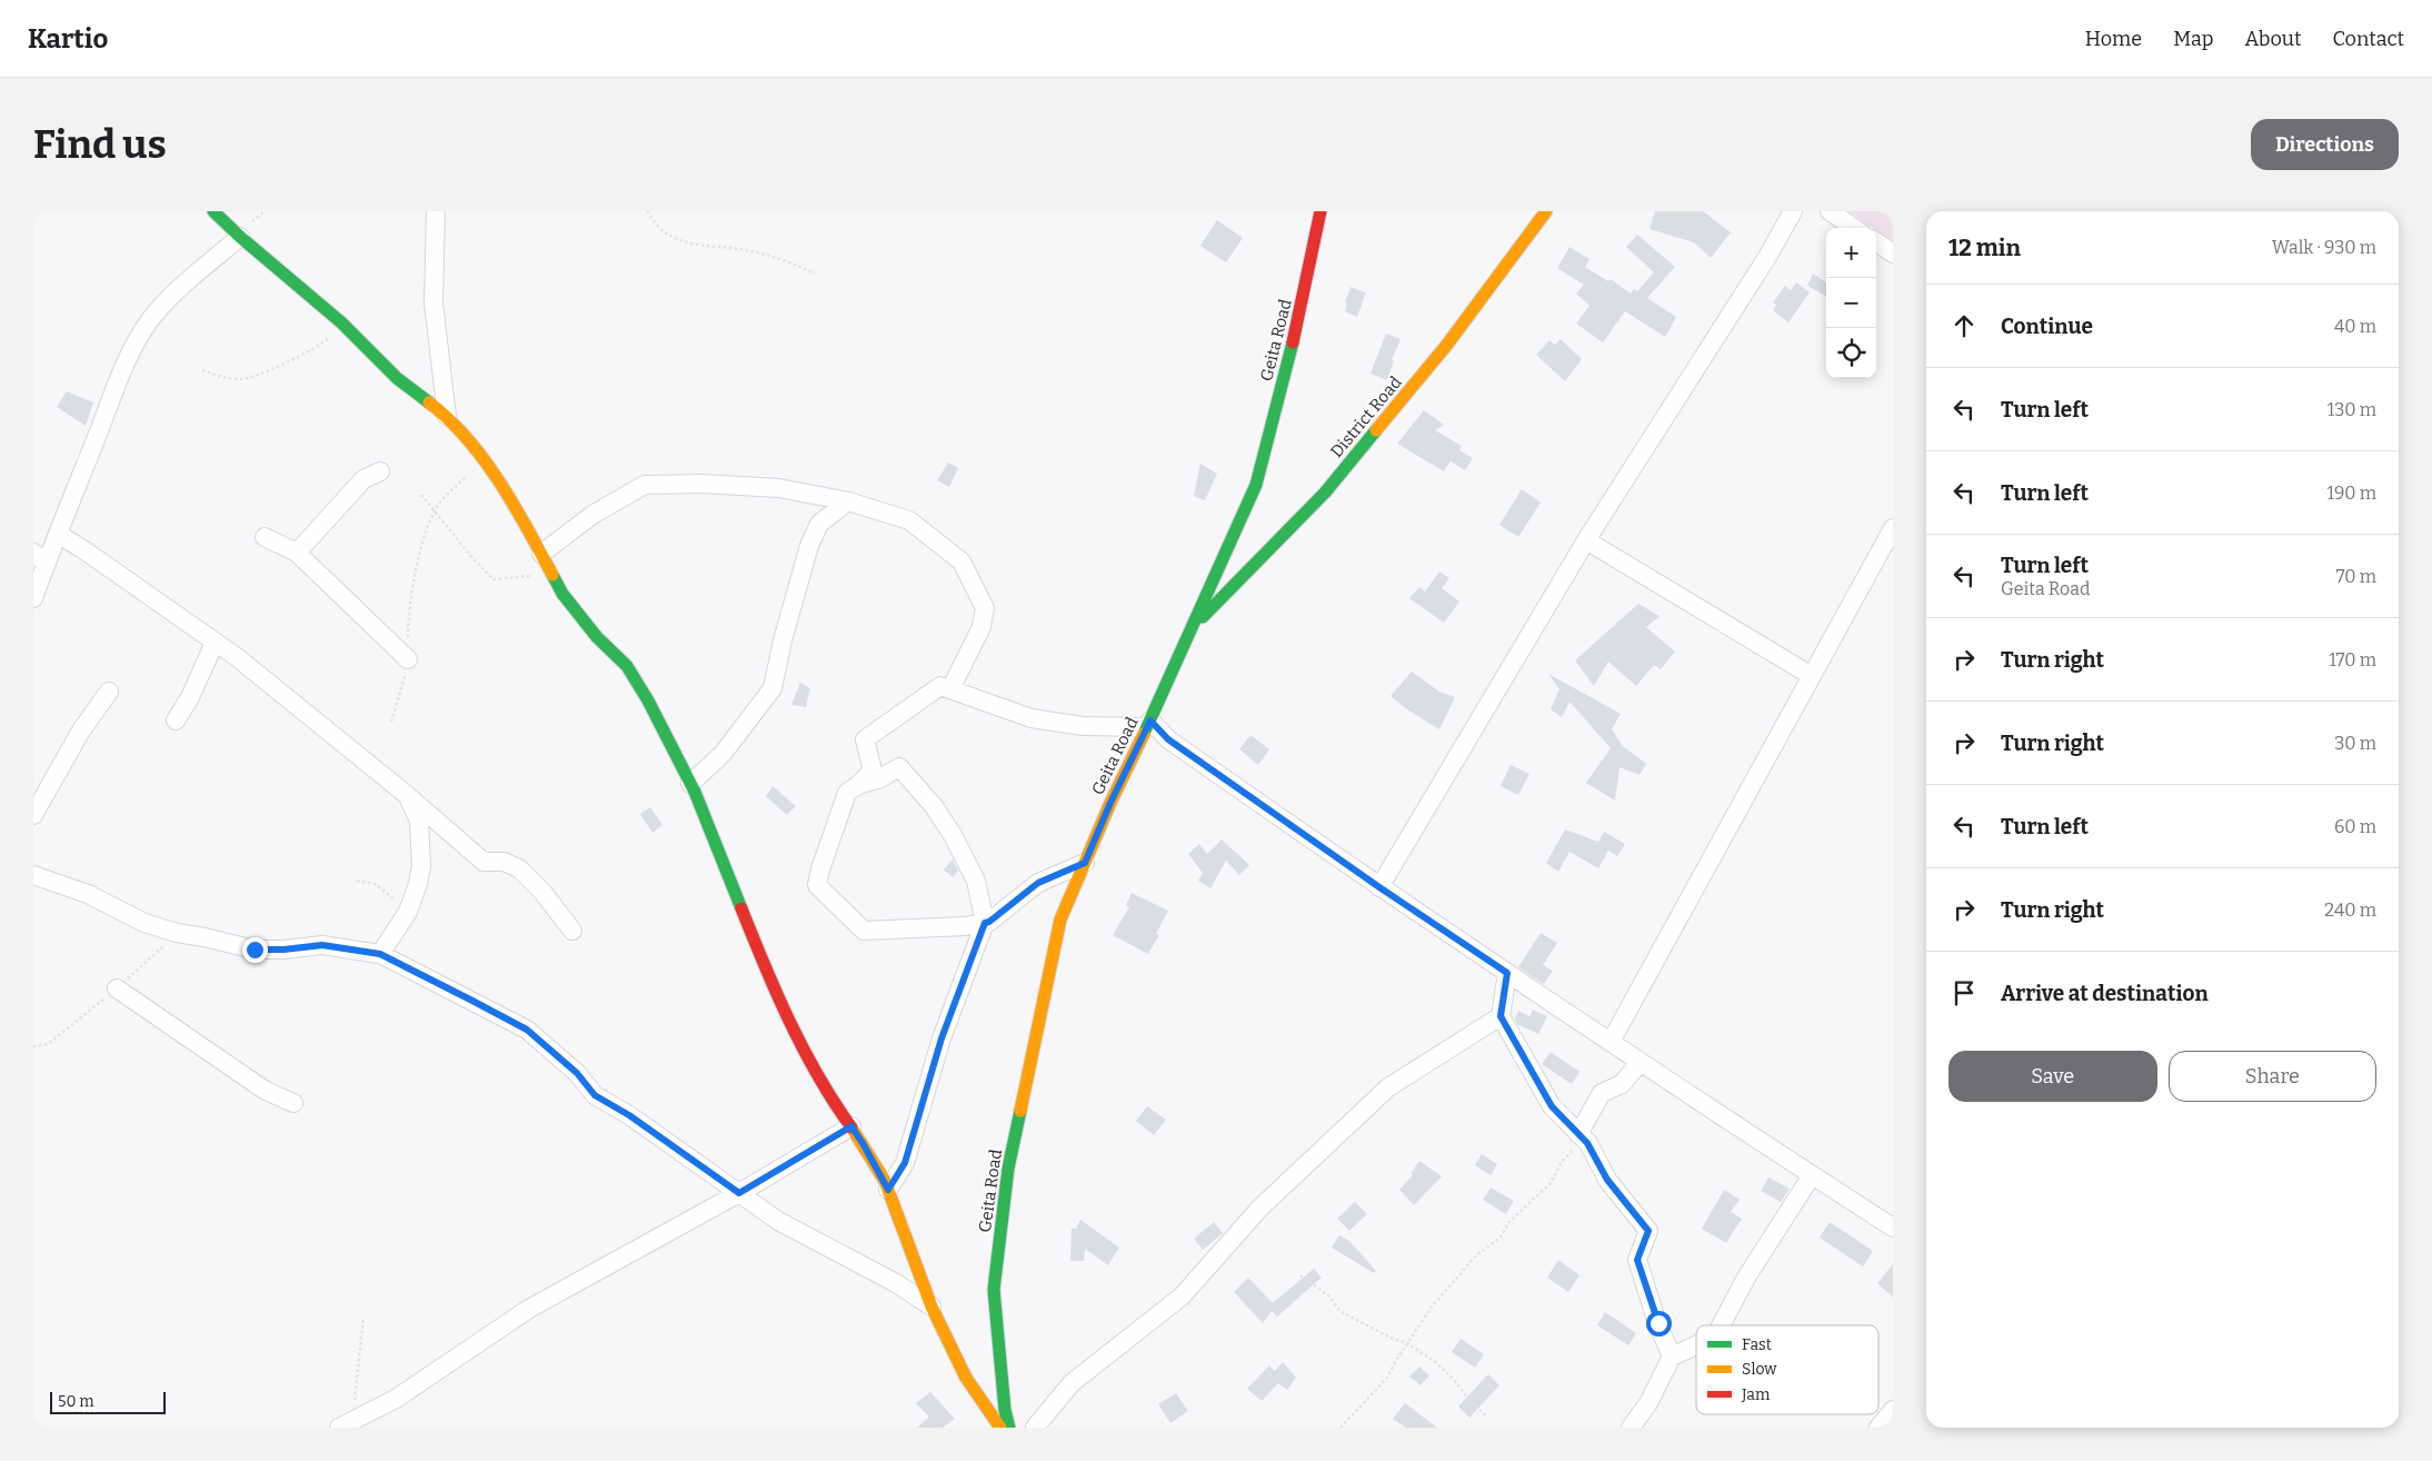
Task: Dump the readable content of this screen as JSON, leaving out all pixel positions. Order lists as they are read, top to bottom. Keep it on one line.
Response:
{"streets":{"street":["Geita Road","District Road"]},"crossings":[["Geita Road","District Road"]],"legend":["Fast","Slow","Jam"],"scale_bar":"50 m","page":{"header":"Kartio","nav":["Home","Map","About","Contact"],"buttons":["Directions",["Save","Share"]],"title":"Find us","heading":["12 min","Walk · 930 m"],"map_buttons":["+","−"],"list":[["Continue","40 m"],["Turn left","130 m"],["Turn left","190 m"],["Turn left","Geita Road","70 m"],["Turn right","170 m"],["Turn right","30 m"],["Turn left","60 m"],["Turn right","240 m"],"Arrive at destination"],"scale":"50 m"}}
